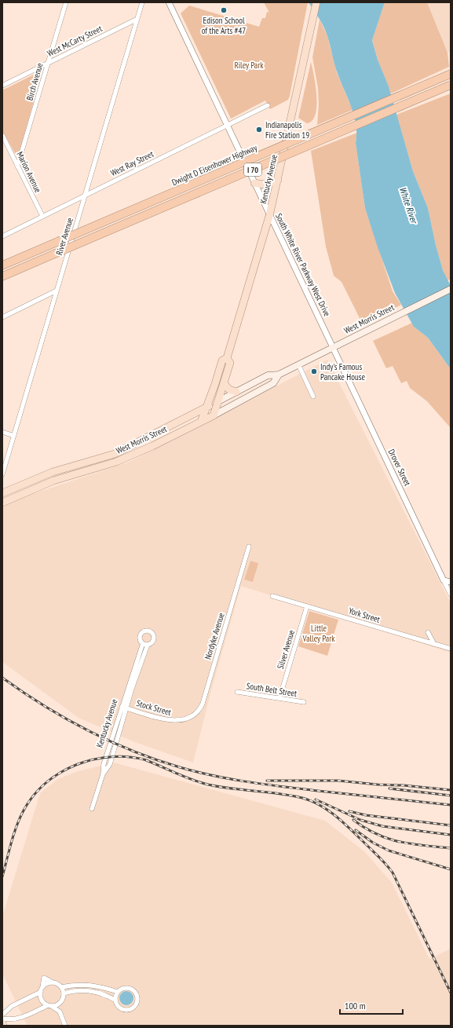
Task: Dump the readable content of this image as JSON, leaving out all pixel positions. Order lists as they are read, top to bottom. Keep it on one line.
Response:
{"streets":{"highway":["Dwight D Eisenhower Highway","I 70"],"main road":["Kentucky Avenue","West Morris Street"],"street":["West McCarty Street","Birch Avenue","West Ray Street","Marion Avenue","River Avenue","South White River Parkway West Drive","Drover Street","York Street","Nordyke Avenue","Silver Avenue","South Belt Street","Stock Street"]},"crossings":[["West McCarty Street","Birch Avenue"],["West McCarty Street","River Avenue"],["Birch Avenue","Marion Avenue"],["West Ray Street","Marion Avenue"],["West Ray Street","River Avenue"],["West Ray Street","South White River Parkway West Drive"],["Kentucky Avenue","South White River Parkway West Drive"],["Kentucky Avenue","West Morris Street"],["Kentucky Avenue","Stock Street"],["South White River Parkway West Drive","West Morris Street"],["South White River Parkway West Drive","Drover Street"],["West Morris Street","Drover Street"],["York Street","Silver Avenue"],["Nordyke Avenue","Stock Street"],["Silver Avenue","South Belt Street"]],"water":["White River"],"parks":["Riley Park","Little Valley Park"],"places":["Edison School of the Arts #47","Indianapolis Fire Station 19","Indy's Famous Pancake House"],"scale_bar":"100 m"}
